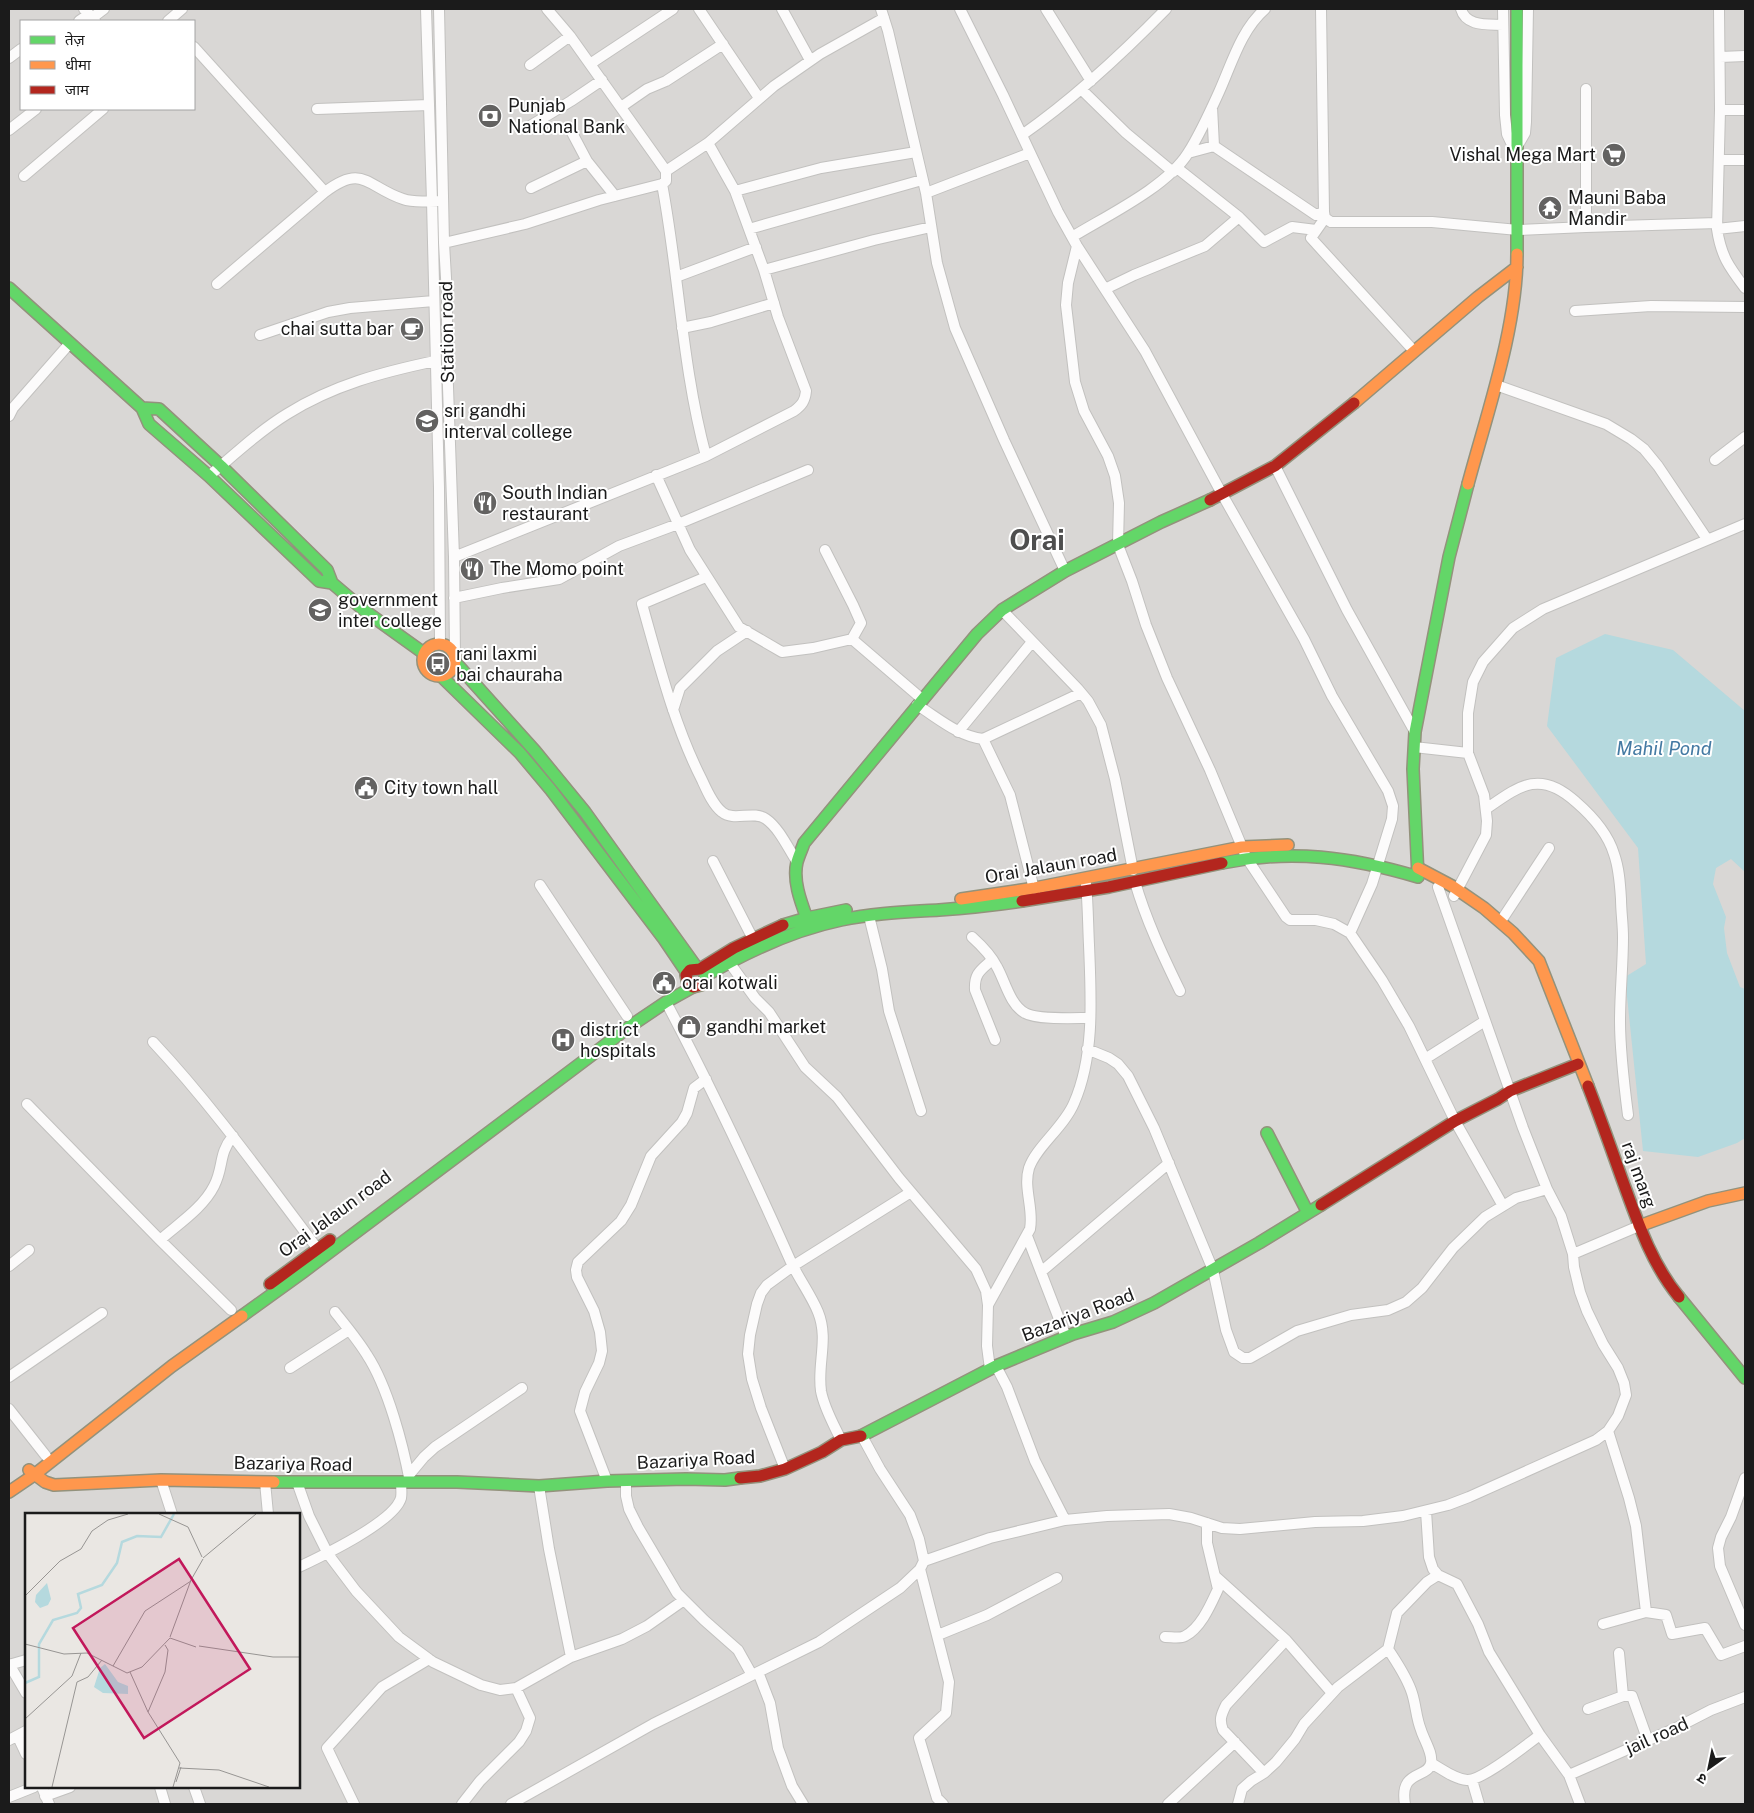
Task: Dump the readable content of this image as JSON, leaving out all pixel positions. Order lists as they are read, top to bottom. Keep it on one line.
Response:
{"streets":{"street":["Station road","Orai Jalaun road","raj marg","Bazariya Road","jail road"]},"crossings":[["Orai Jalaun road","Bazariya Road"],["raj marg","Bazariya Road"]],"districts":["Orai"],"water":["Mahil Pond"],"places":{"bank":["Punjab National Bank"],"supermarket":["Vishal Mega Mart"],"temple":["Mauni Baba Mandir"],"cafe":["chai sutta bar"],"school or university":["sri gandhi interval college","government inter college"],"restaurant":["South Indian restaurant","The Momo point"],"bus stop":["rani laxmi bai chauraha"],"public building":["City town hall","orai kotwali"],"shop":["gandhi market"],"hospital":["district hospitals"]},"legend":["तेज़","धीमा","जाम"],"north":"bottom left"}
